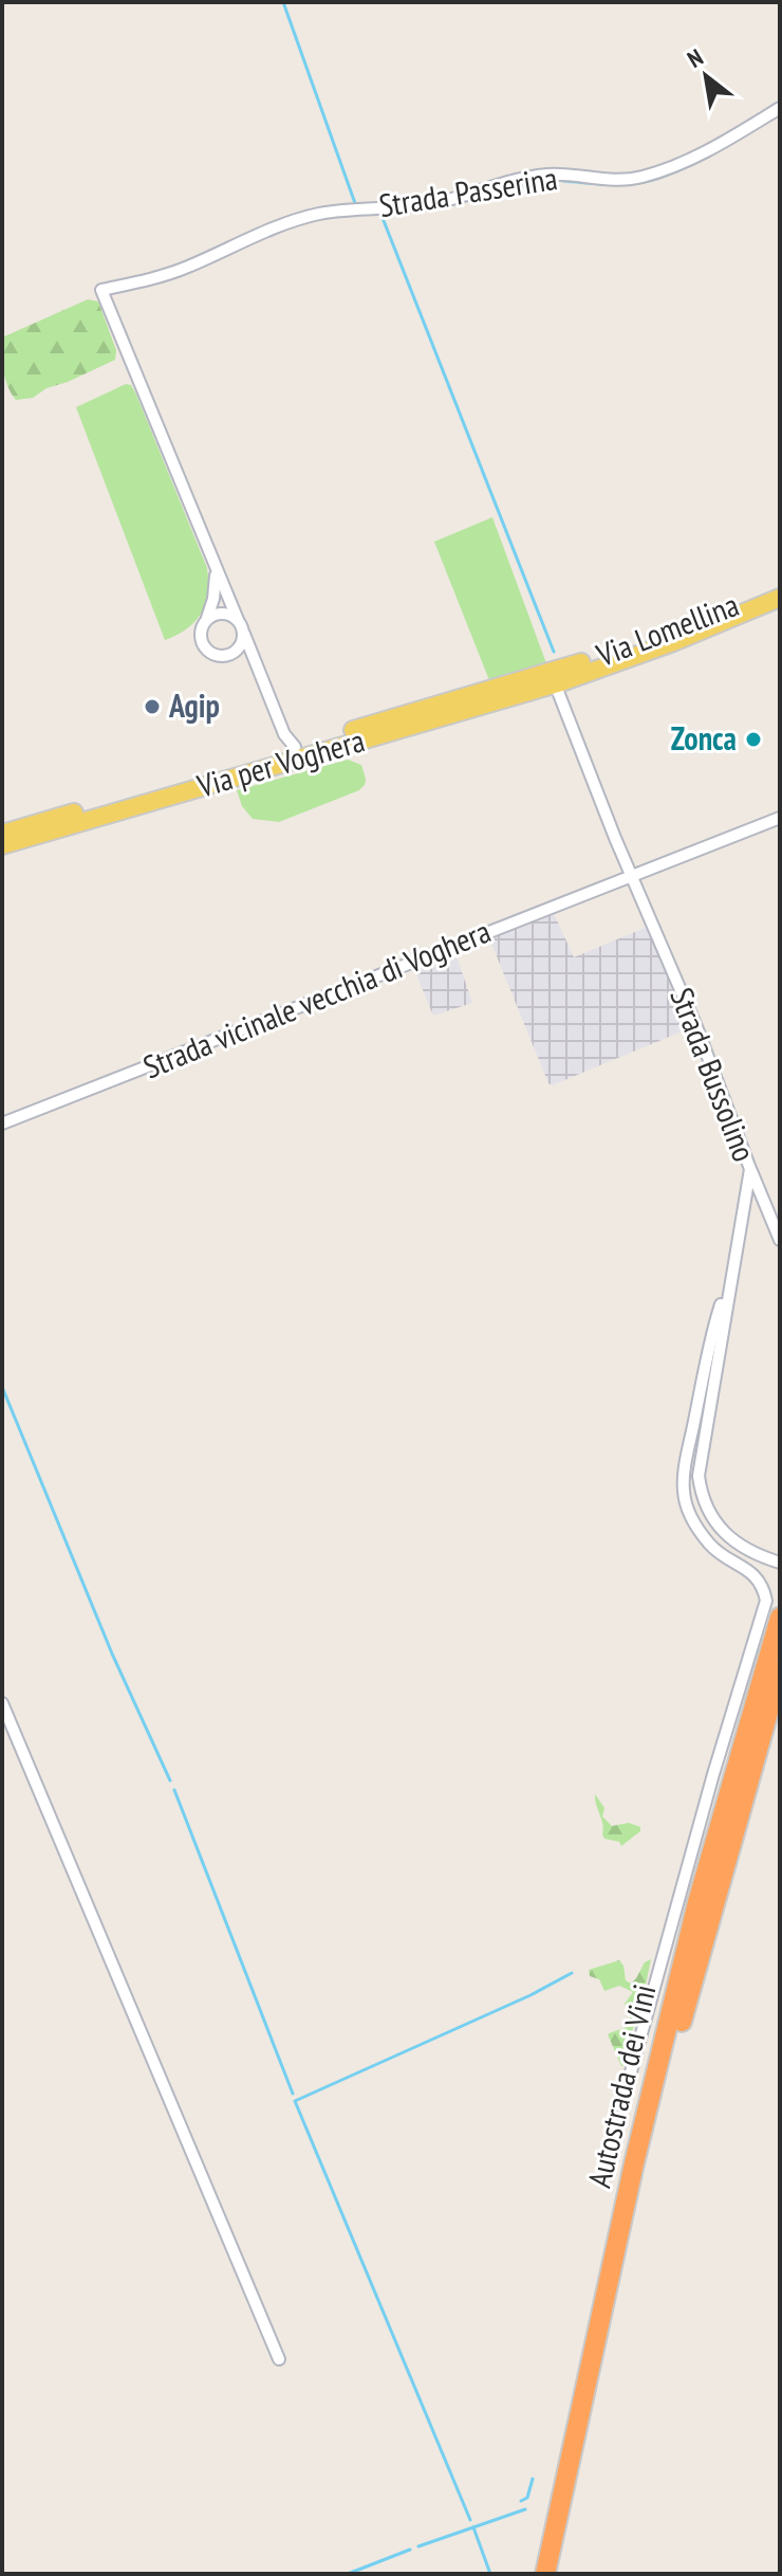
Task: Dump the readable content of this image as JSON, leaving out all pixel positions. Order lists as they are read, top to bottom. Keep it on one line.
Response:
{"streets":{"highway":["Autostrada dei Vini"],"main road":["Via Lomellina","Via per Voghera"],"street":["Strada Passerina","Strada vicinale vecchia di Voghera","Strada Bussolino"]},"crossings":[["Via Lomellina","Via per Voghera"],["Via Lomellina","Strada Bussolino"],["Via per Voghera","Strada Bussolino"],["Strada vicinale vecchia di Voghera","Strada Bussolino"]],"places":["Agip","Zonca"],"north":"top left"}
